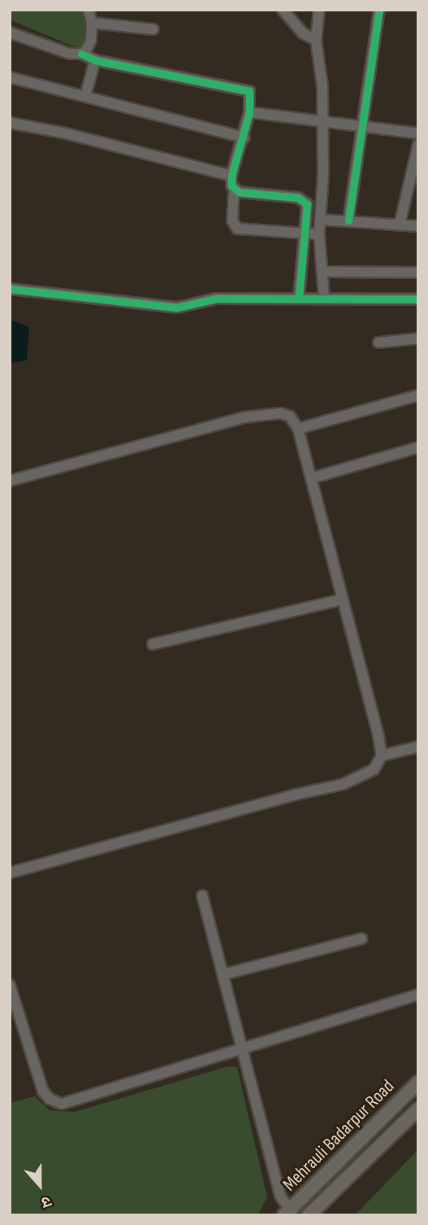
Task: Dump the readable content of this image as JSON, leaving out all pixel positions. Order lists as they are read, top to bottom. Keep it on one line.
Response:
{"streets":{"main road":["Mehrauli Badarpur Road"]},"north":"bottom"}
